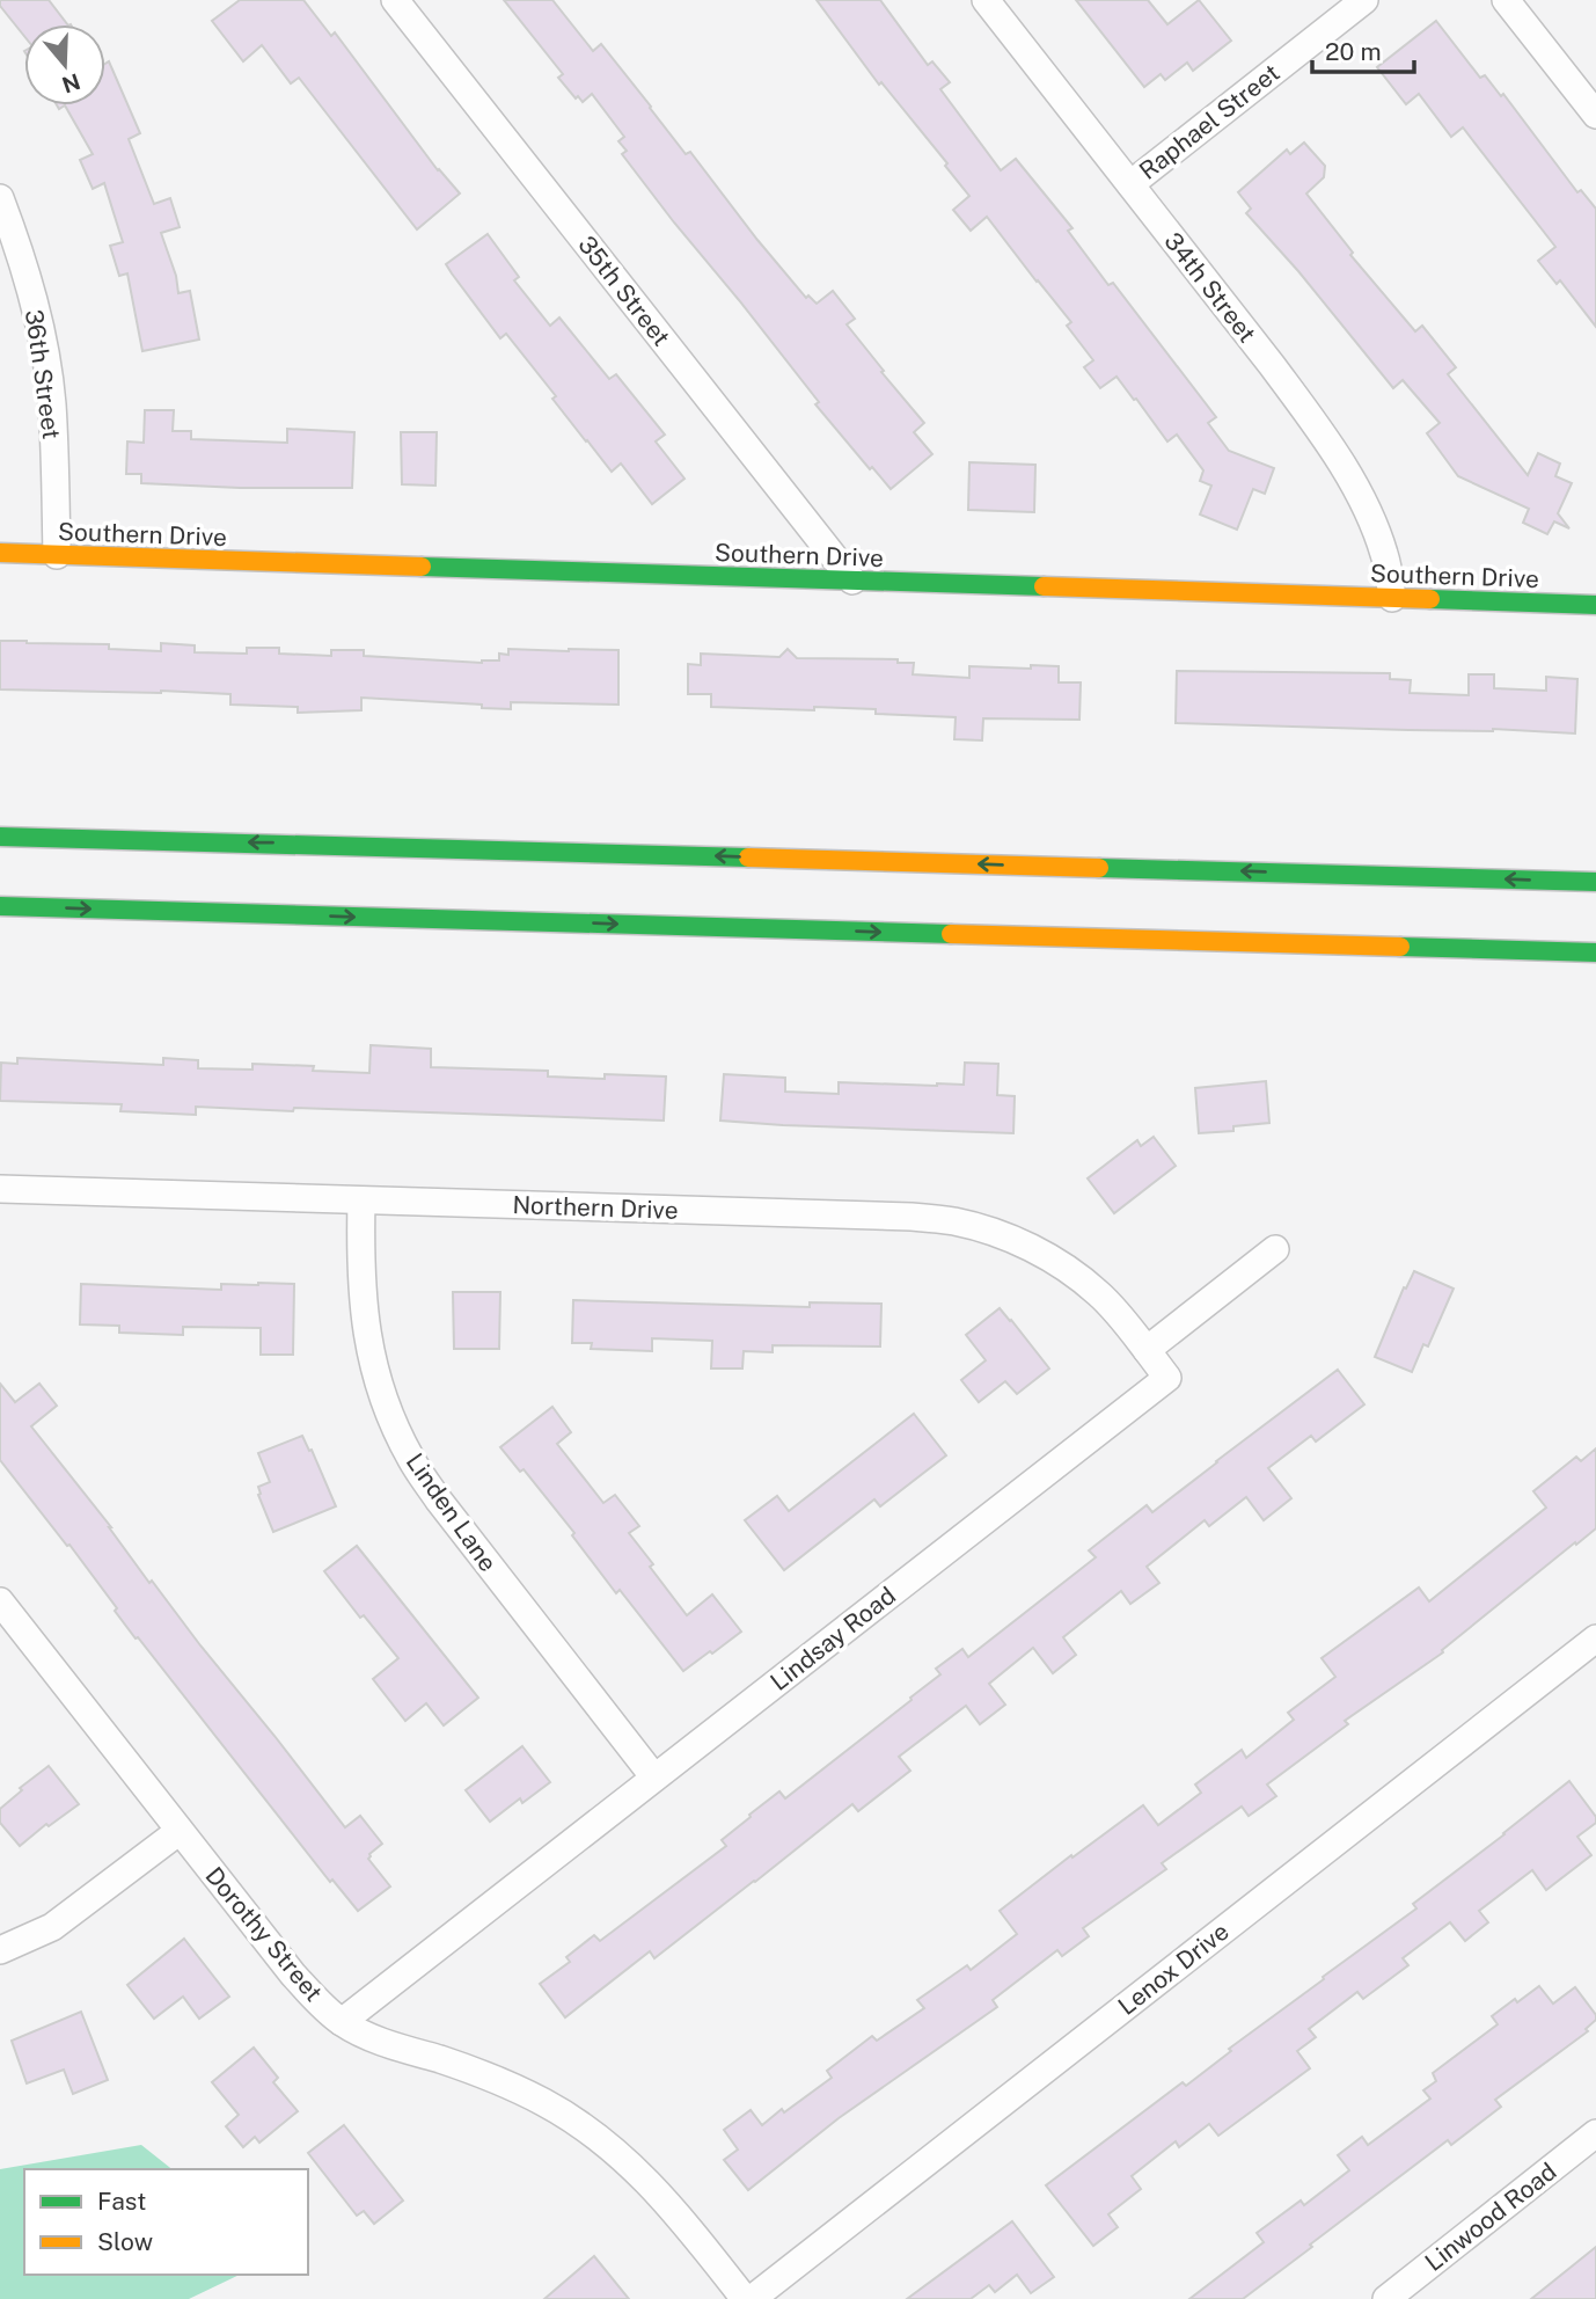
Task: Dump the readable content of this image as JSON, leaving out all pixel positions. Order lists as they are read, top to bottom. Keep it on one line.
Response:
{"streets":{"main road":["Southern Drive"],"street":["Raphael Street","34th Street","35th Street","36th Street","Northern Drive","Linden Lane","Lindsay Road","Dorothy Street","Lenox Drive","Linwood Road"]},"crossings":[["Raphael Street","34th Street"],["34th Street","Southern Drive"],["35th Street","Southern Drive"],["36th Street","Southern Drive"],["Northern Drive","Linden Lane"],["Northern Drive","Lindsay Road"],["Linden Lane","Lindsay Road"],["Lindsay Road","Dorothy Street"]],"legend":["Fast","Slow"],"scale_bar":"20 m","north":"bottom"}
